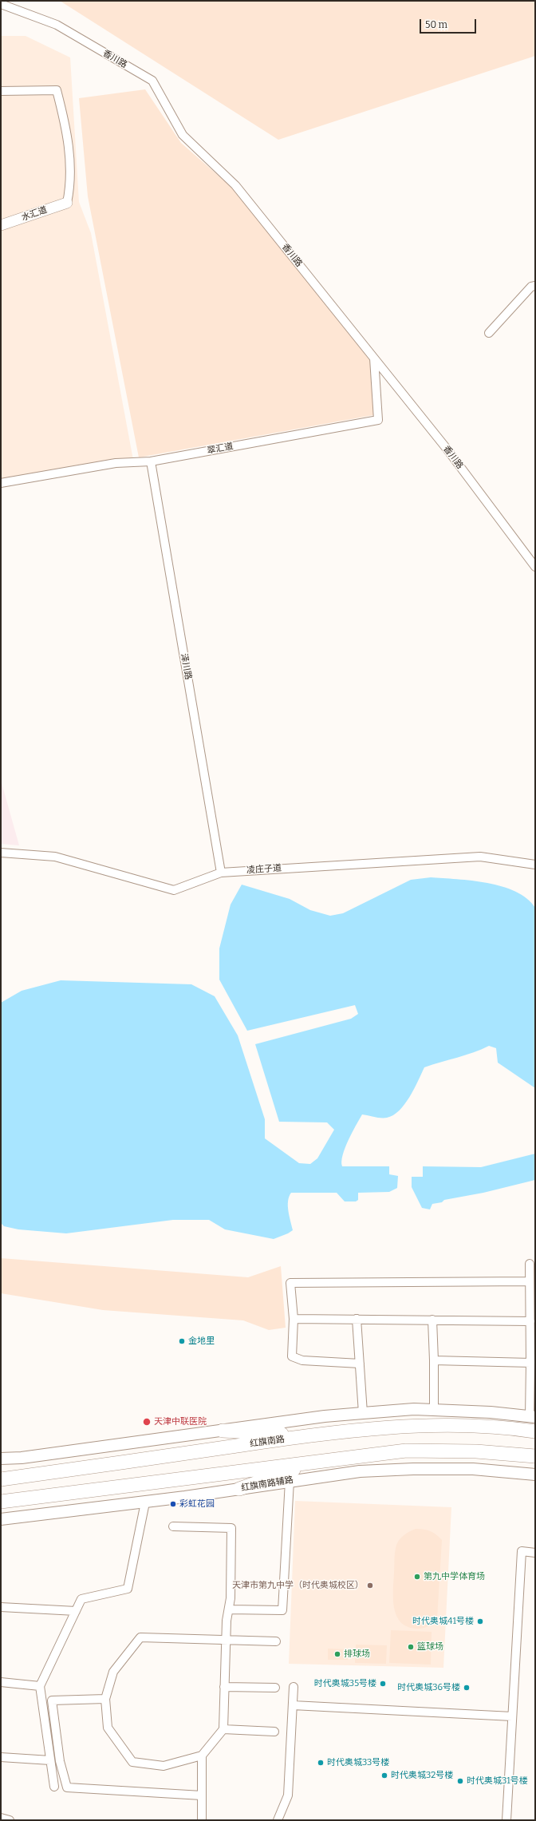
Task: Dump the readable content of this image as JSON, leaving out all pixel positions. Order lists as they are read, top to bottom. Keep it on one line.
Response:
{"streets":{"highway":["红旗南路"],"main road":["红旗南路辅路"],"street":["香川路","水汇道","翠汇道","泽川路","凌庄子道"]},"crossings":[["香川路","翠汇道"],["翠汇道","泽川路"],["泽川路","凌庄子道"]],"places":["金地里","天津中联医院","彩虹花园","第九中学体育场","天津市第九中学（时代奥城校区）","时代奥城41号楼","篮球场","排球场","时代奥城35号楼","时代奥城36号楼","时代奥城33号楼","时代奥城32号楼","时代奥城31号楼"],"scale_bar":"50 m"}
